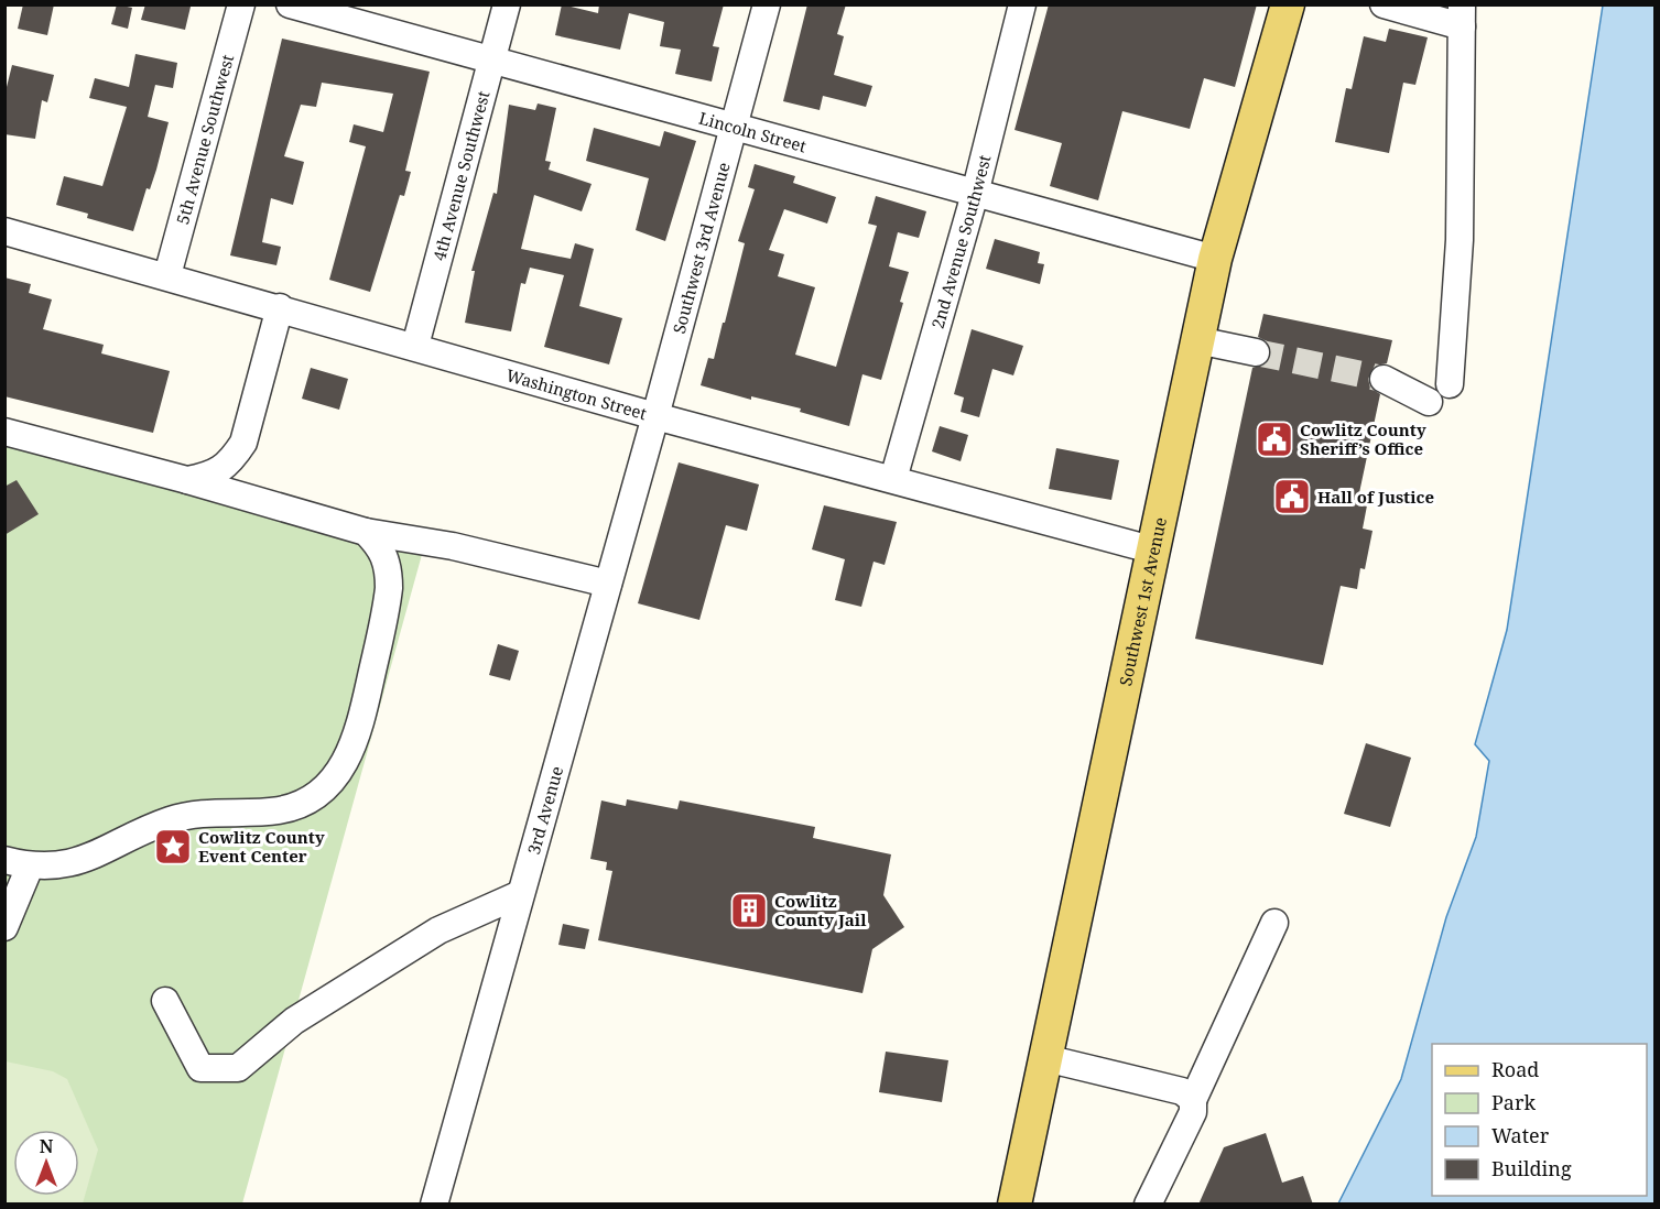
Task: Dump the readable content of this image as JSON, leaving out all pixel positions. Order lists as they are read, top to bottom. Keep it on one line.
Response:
{"streets":{"main road":["Southwest 1st Avenue"],"street":["Lincoln Street","5th Avenue Southwest","4th Avenue Southwest","2nd Avenue Southwest","Southwest 3rd Avenue","Washington Street","3rd Avenue"]},"crossings":[["Lincoln Street","4th Avenue Southwest"],["Lincoln Street","2nd Avenue Southwest"],["Lincoln Street","Southwest 3rd Avenue"],["Lincoln Street","Southwest 1st Avenue"],["5th Avenue Southwest","Washington Street"],["4th Avenue Southwest","Washington Street"],["2nd Avenue Southwest","Washington Street"],["Southwest 3rd Avenue","Washington Street"],["Southwest 3rd Avenue","3rd Avenue"],["Washington Street","Southwest 1st Avenue"],["Washington Street","3rd Avenue"]],"places":{"public building":["Cowlitz County Sheriff’s Office","Hall of Justice"],"place":["Cowlitz County Event Center"],"building":["Cowlitz County Jail"]},"legend":["Road","Park","Water","Building"],"north":"top"}
